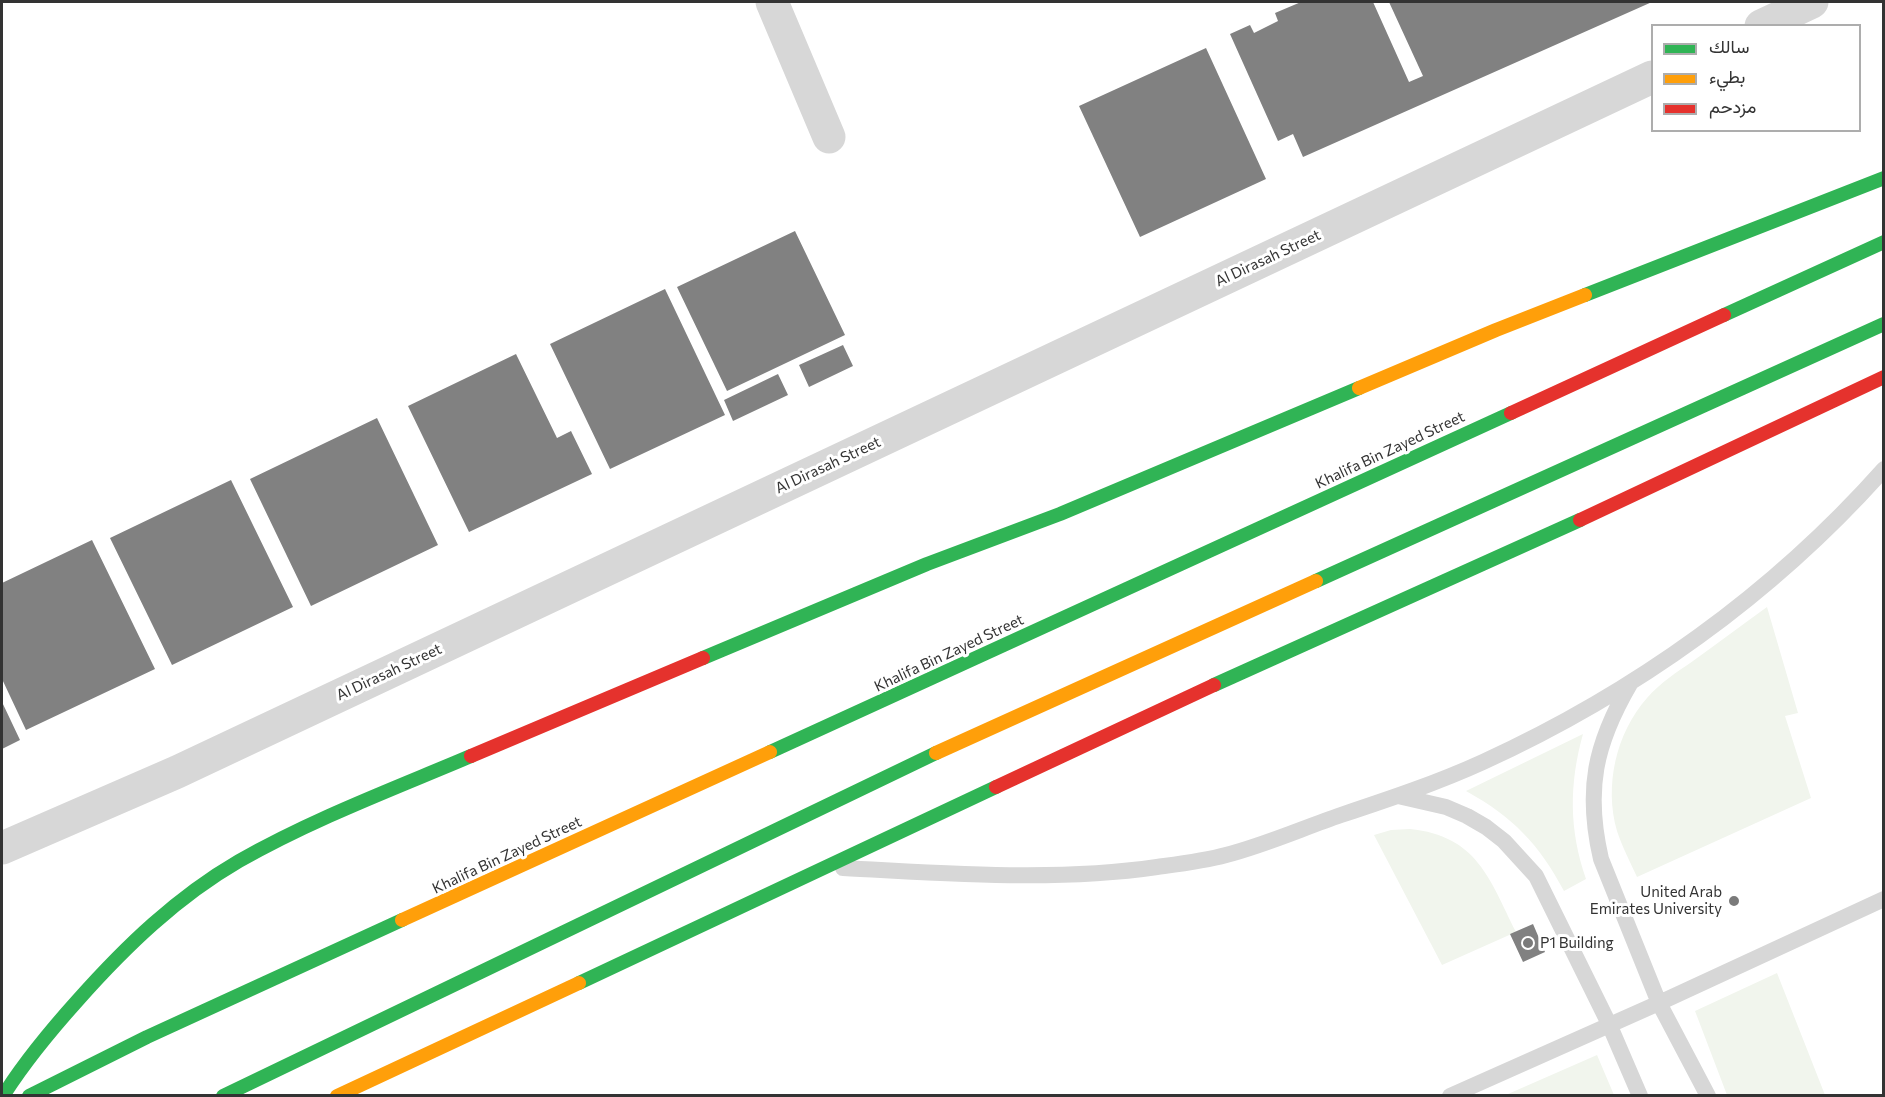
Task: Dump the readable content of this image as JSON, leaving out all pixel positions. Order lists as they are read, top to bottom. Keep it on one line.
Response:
{"streets":{"main road":["Khalifa Bin Zayed Street"],"street":["Al Dirasah Street"]},"places":["United Arab Emirates University","P1 Building"],"legend":["سالك","بطيء","مزدحم"]}
